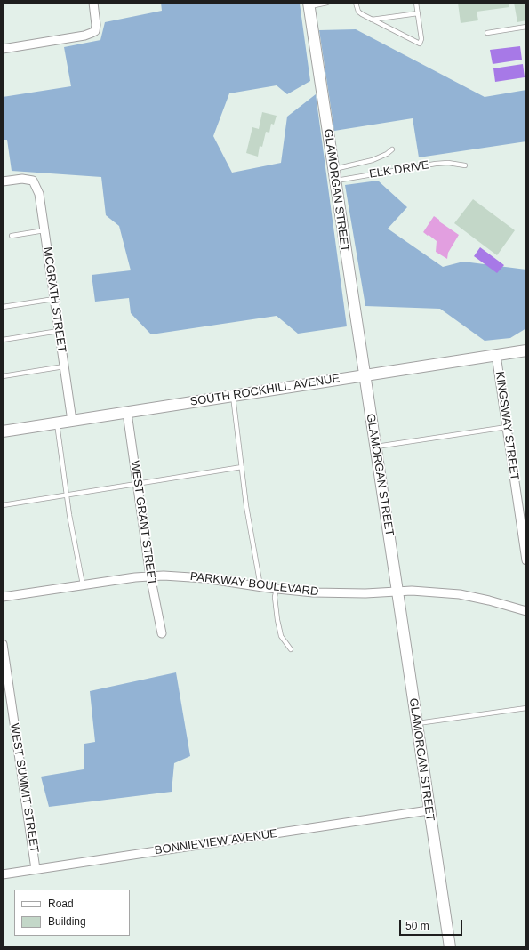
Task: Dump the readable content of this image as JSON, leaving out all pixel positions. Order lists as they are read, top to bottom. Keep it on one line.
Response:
{"streets":{"street":["GLAMORGAN STREET","MCGRATH STREET","SOUTH ROCKHILL AVENUE","KINGSWAY STREET","WEST GRANT STREET","PARKWAY BOULEVARD","WEST SUMMIT STREET","BONNIEVIEW AVENUE"],"lane":["ELK DRIVE"]},"crossings":[["ELK DRIVE","GLAMORGAN STREET"],["GLAMORGAN STREET","SOUTH ROCKHILL AVENUE"],["GLAMORGAN STREET","PARKWAY BOULEVARD"],["GLAMORGAN STREET","BONNIEVIEW AVENUE"],["MCGRATH STREET","SOUTH ROCKHILL AVENUE"],["SOUTH ROCKHILL AVENUE","KINGSWAY STREET"],["SOUTH ROCKHILL AVENUE","WEST GRANT STREET"],["WEST GRANT STREET","PARKWAY BOULEVARD"],["WEST SUMMIT STREET","BONNIEVIEW AVENUE"]],"legend":["Road","Building"],"scale_bar":"50 m"}
